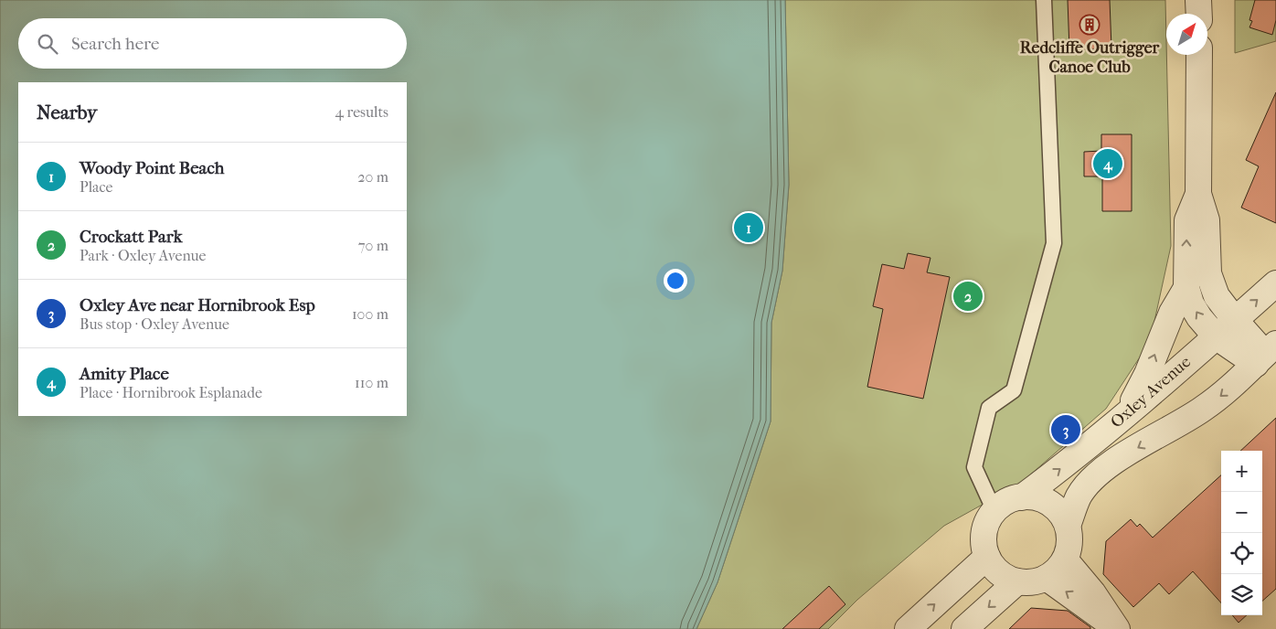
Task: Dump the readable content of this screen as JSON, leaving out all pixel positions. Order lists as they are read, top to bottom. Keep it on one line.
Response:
{"streets":{"street":["Oxley Avenue"]},"places":{"building":["Redcliffe Outrigger Canoe Club"]},"north":"top right","page":{"search":"Search here","heading":["Nearby","4 results"],"list":[{"mark":"1","name":"Woody Point Beach","note":"Place","value":"20 m"},{"mark":"2","name":"Crockatt Park","note":"Park · Oxley Avenue","value":"70 m"},{"mark":"3","name":"Oxley Ave near Hornibrook Esp","note":"Bus stop · Oxley Avenue","value":"100 m"},{"mark":"4","name":"Amity Place","note":"Place · Hornibrook Esplanade","value":"110 m"}],"pins":["4","1","2","3"],"map_buttons":["+","−"]}}
